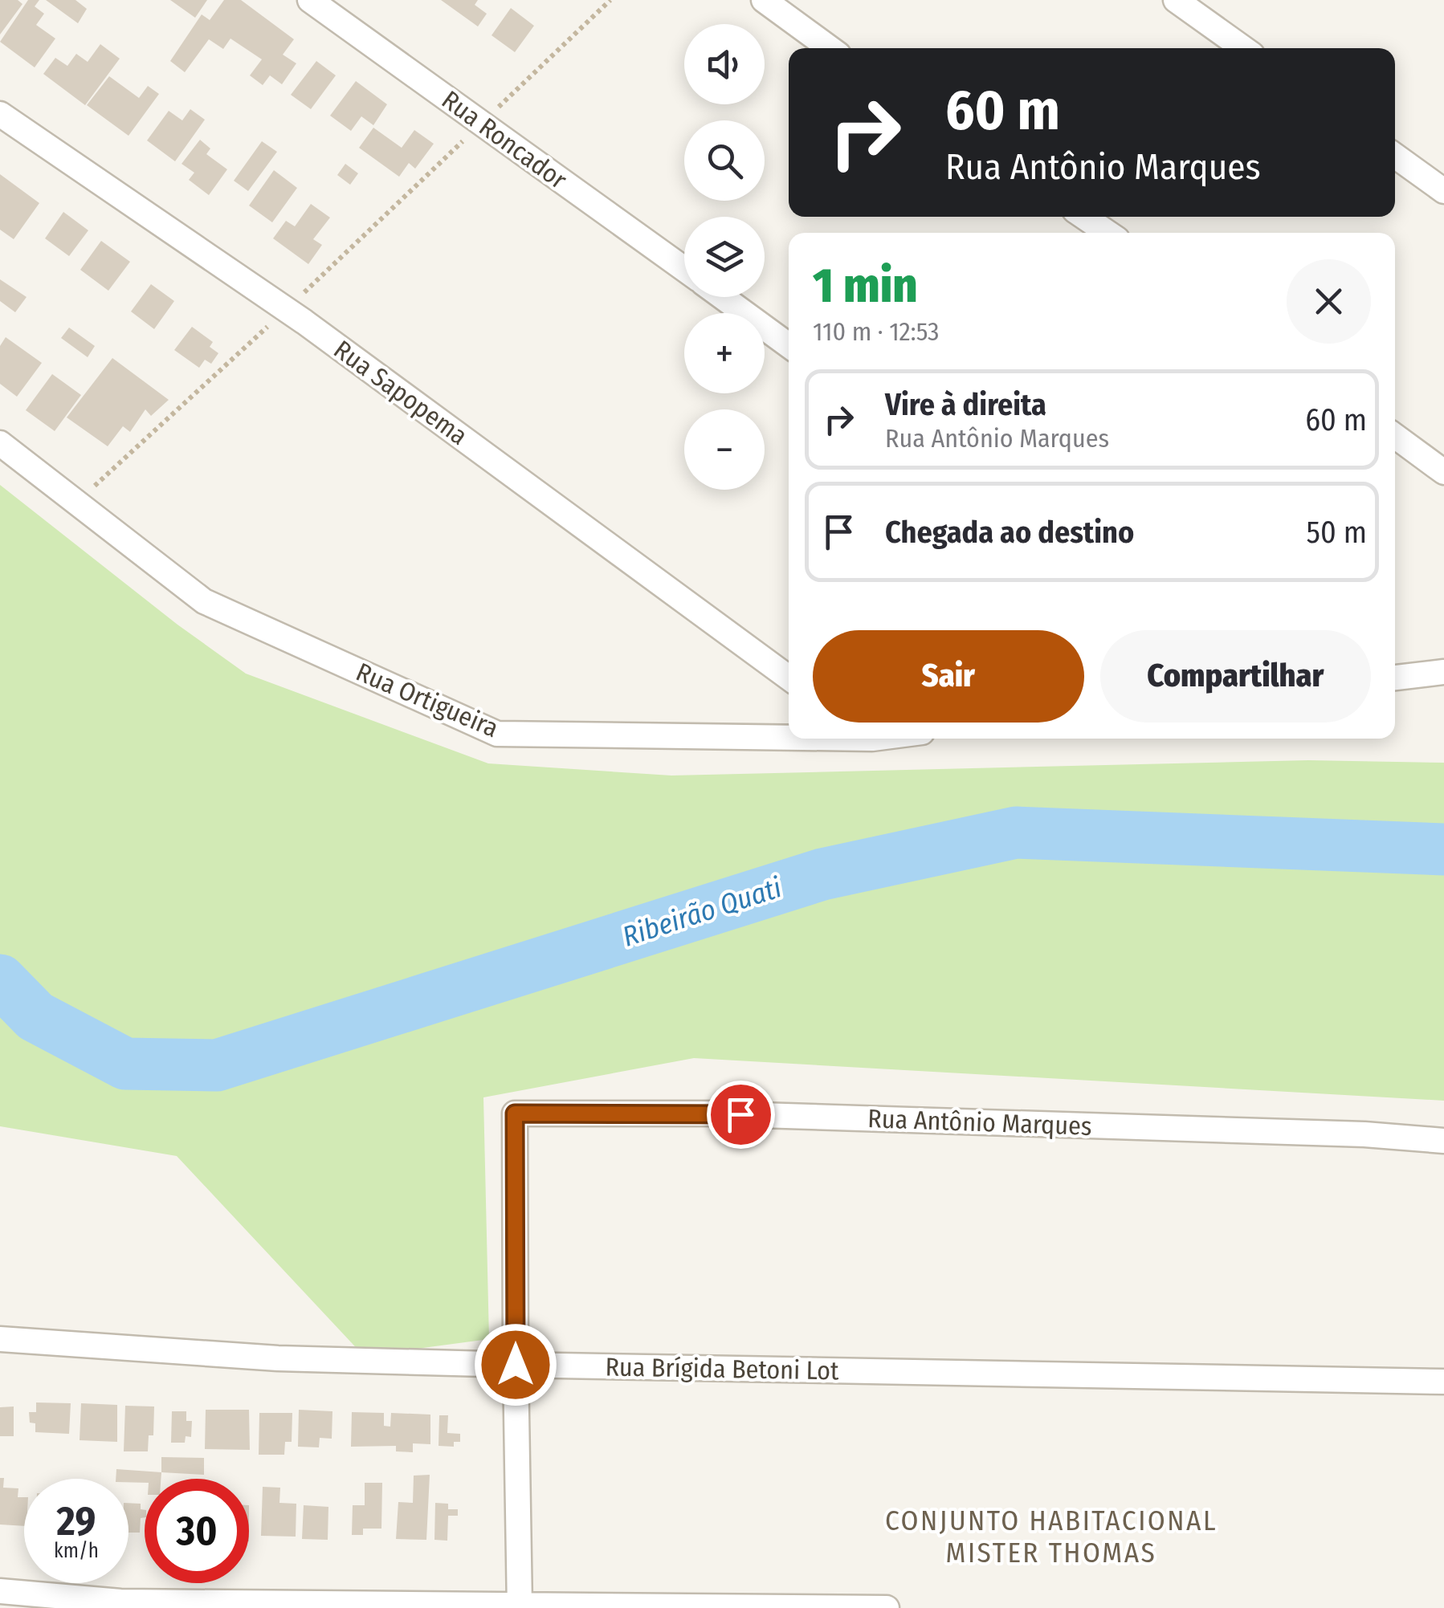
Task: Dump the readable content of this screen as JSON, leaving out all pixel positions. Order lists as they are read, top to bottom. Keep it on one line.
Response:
{"streets":{"street":["Rua Roncador","Rua Sapopema","Rua Ortigueira","Rua Antônio Marques","Rua Brígida Betoni Lot"]},"crossings":[["Rua Antônio Marques","Rua Brígida Betoni Lot"]],"districts":["CONJUNTO HABITACIONAL MISTER THOMAS"],"water":["Ribeirão Quati"],"page":{"map_buttons":["+","−"],"turn":["60 m","Rua Antônio Marques"],"heading":["1 min","110 m · 12:53"],"list":[{"name":"Vire à direita","note":"Rua Antônio Marques","value":"60 m"},{"name":"Chegada ao destino","value":"50 m"}],"buttons":["Sair","Compartilhar"],"speed":"29 km/h","limit":"30"}}
